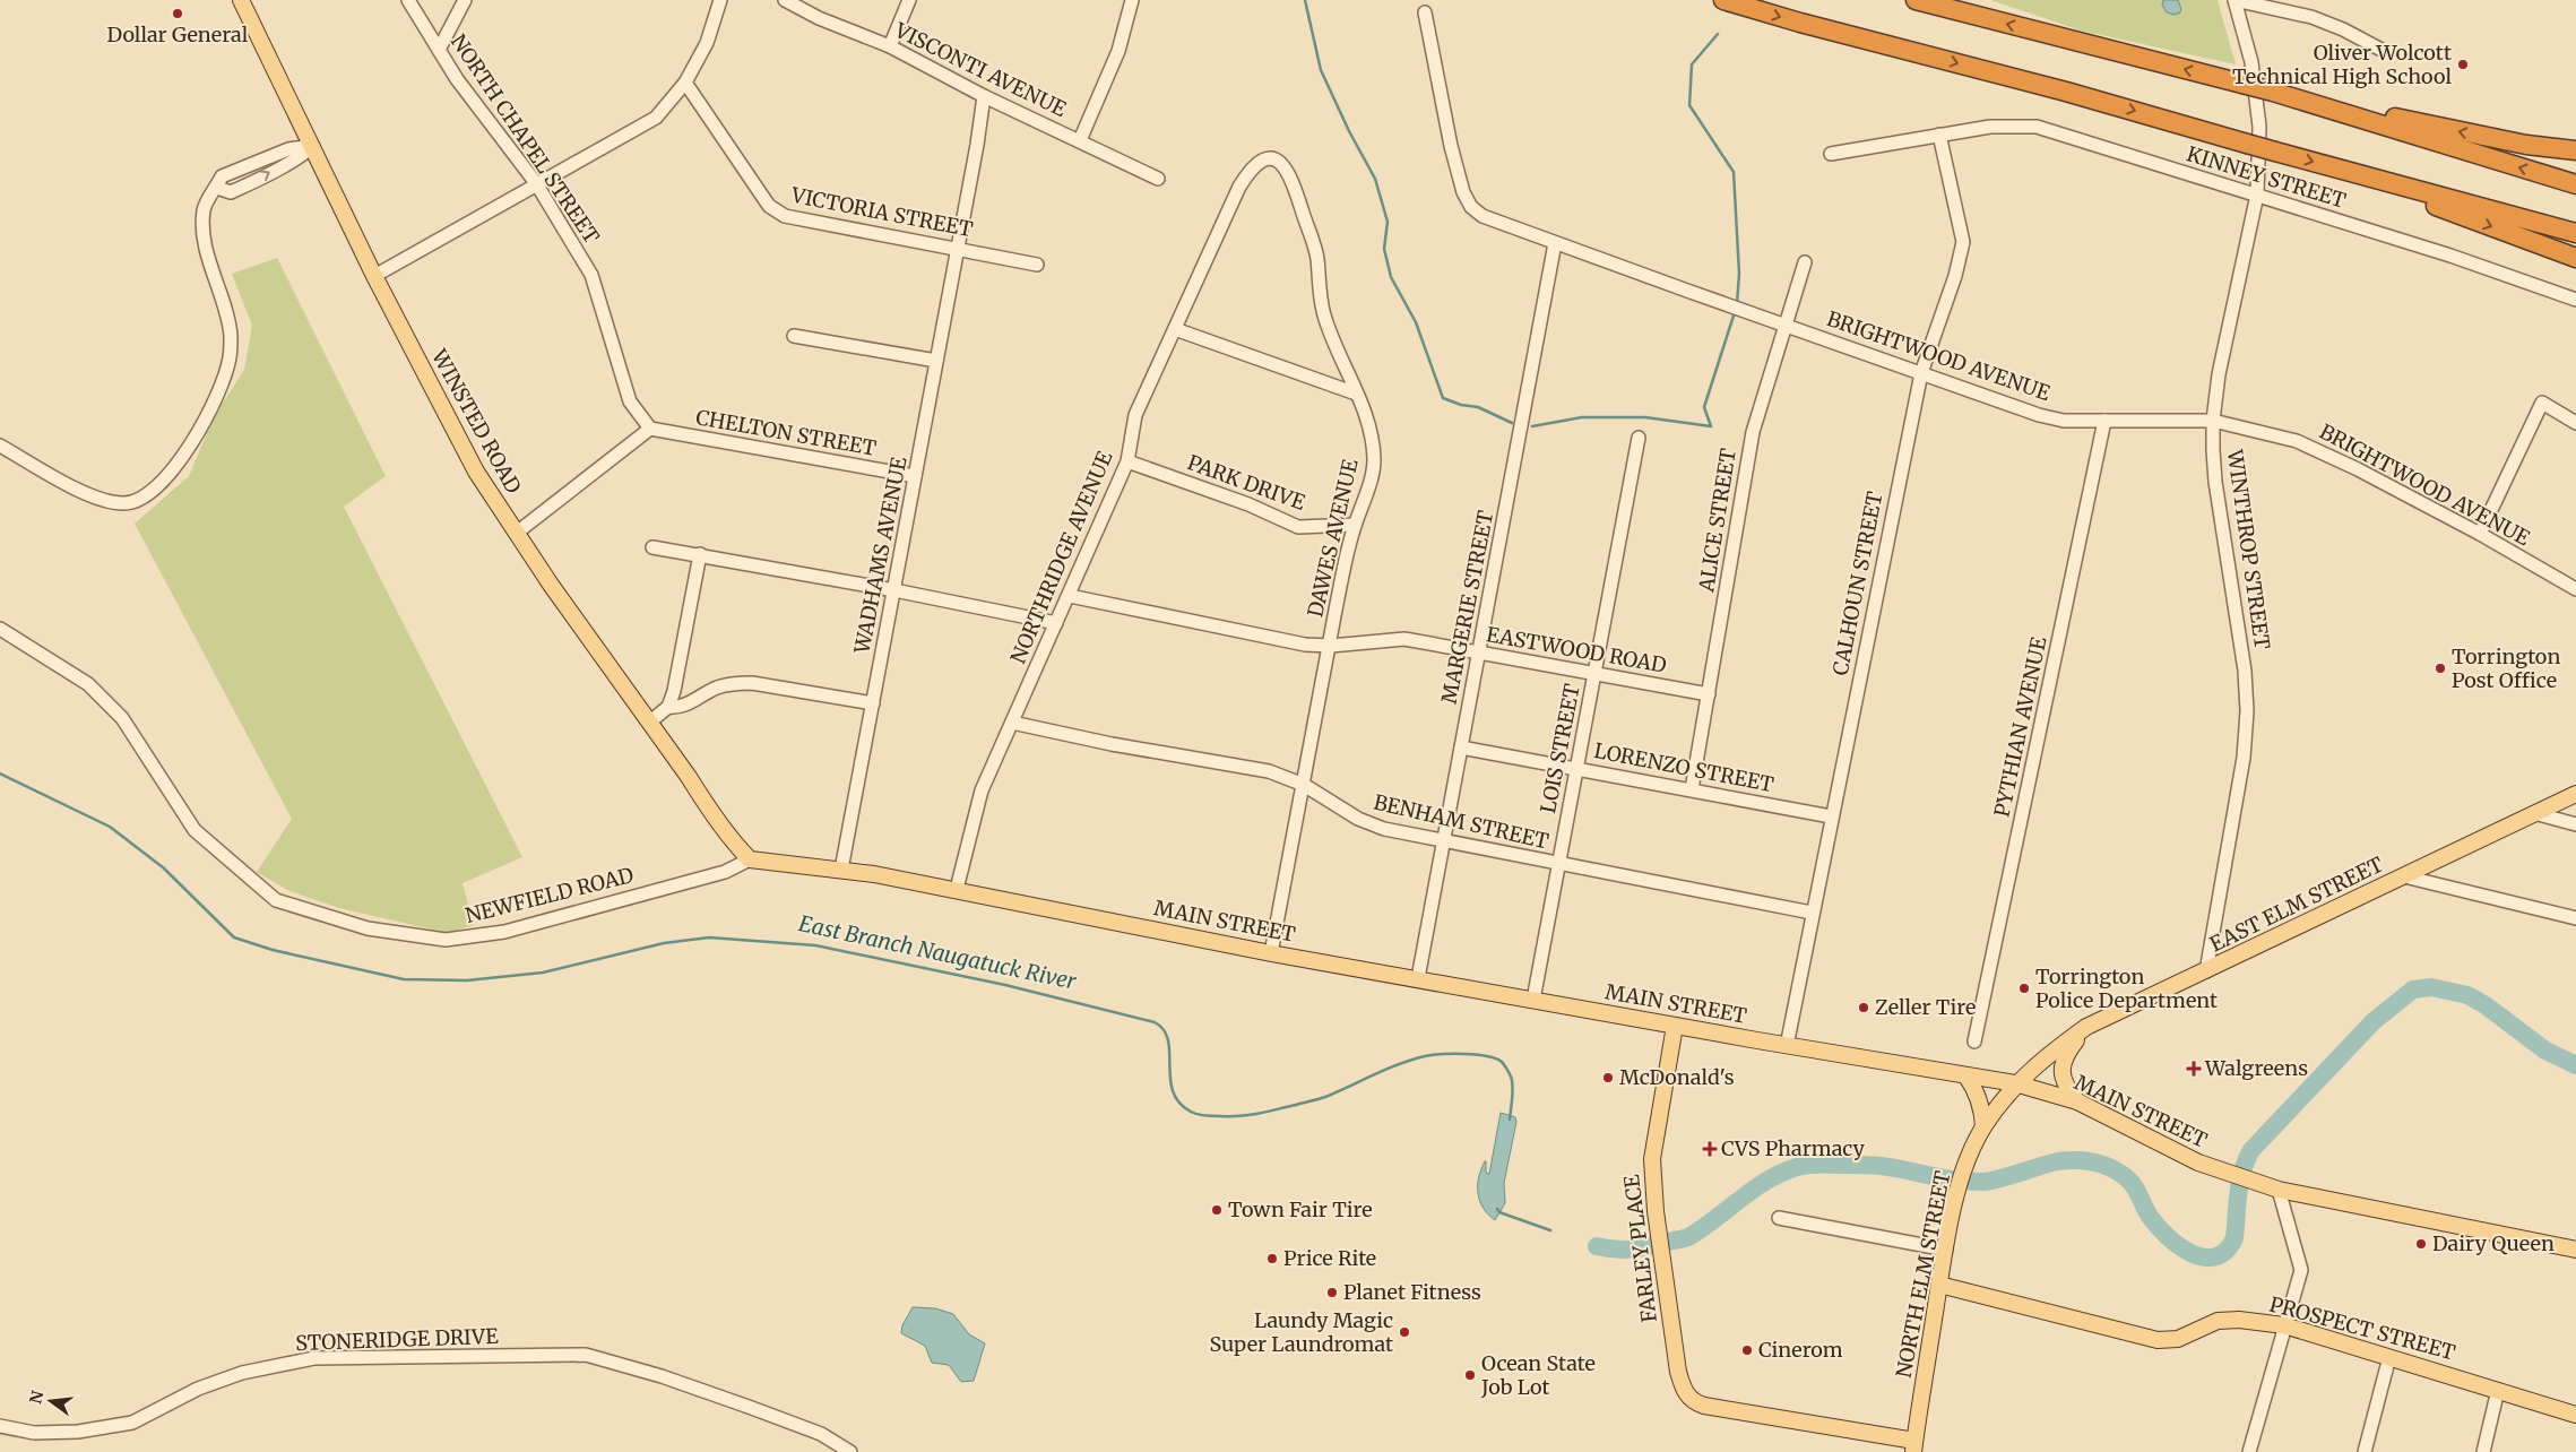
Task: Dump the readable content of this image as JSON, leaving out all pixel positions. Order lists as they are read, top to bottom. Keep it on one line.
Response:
{"streets":{"main road":["WINSTED ROAD","EAST ELM STREET","MAIN STREET","FARLEY PLACE","NORTH ELM STREET","PROSPECT STREET"],"street":["VISCONTI AVENUE","NORTH CHAPEL STREET","KINNEY STREET","VICTORIA STREET","BRIGHTWOOD AVENUE","CHELTON STREET","PARK DRIVE","ALICE STREET","DAWES AVENUE","WINTHROP STREET","WADHAMS AVENUE","NORTHRIDGE AVENUE","CALHOUN STREET","MARGERIE STREET","EASTWOOD ROAD","PYTHIAN AVENUE","LOIS STREET","LORENZO STREET","BENHAM STREET","NEWFIELD ROAD","STONERIDGE DRIVE"]},"crossings":[["VISCONTI AVENUE","WADHAMS AVENUE"],["NORTH CHAPEL STREET","CHELTON STREET"],["KINNEY STREET","WINTHROP STREET"],["KINNEY STREET","CALHOUN STREET"],["VICTORIA STREET","WADHAMS AVENUE"],["BRIGHTWOOD AVENUE","ALICE STREET"],["BRIGHTWOOD AVENUE","WINTHROP STREET"],["BRIGHTWOOD AVENUE","CALHOUN STREET"],["BRIGHTWOOD AVENUE","MARGERIE STREET"],["BRIGHTWOOD AVENUE","PYTHIAN AVENUE"],["WINSTED ROAD","NEWFIELD ROAD"],["WINSTED ROAD","MAIN STREET"],["CHELTON STREET","WADHAMS AVENUE"],["PARK DRIVE","DAWES AVENUE"],["PARK DRIVE","NORTHRIDGE AVENUE"],["ALICE STREET","EASTWOOD ROAD"],["ALICE STREET","LORENZO STREET"],["DAWES AVENUE","NORTHRIDGE AVENUE"],["DAWES AVENUE","EASTWOOD ROAD"],["DAWES AVENUE","BENHAM STREET"],["DAWES AVENUE","MAIN STREET"],["WINTHROP STREET","EAST ELM STREET"],["WADHAMS AVENUE","MAIN STREET"],["NORTHRIDGE AVENUE","EASTWOOD ROAD"],["NORTHRIDGE AVENUE","BENHAM STREET"],["NORTHRIDGE AVENUE","MAIN STREET"],["CALHOUN STREET","LORENZO STREET"],["CALHOUN STREET","BENHAM STREET"],["CALHOUN STREET","MAIN STREET"],["MARGERIE STREET","EASTWOOD ROAD"],["MARGERIE STREET","LORENZO STREET"],["MARGERIE STREET","BENHAM STREET"],["MARGERIE STREET","MAIN STREET"],["EASTWOOD ROAD","LOIS STREET"],["LOIS STREET","LORENZO STREET"],["LOIS STREET","BENHAM STREET"],["LOIS STREET","MAIN STREET"],["NEWFIELD ROAD","MAIN STREET"],["EAST ELM STREET","MAIN STREET"],["EAST ELM STREET","NORTH ELM STREET"],["MAIN STREET","FARLEY PLACE"],["MAIN STREET","NORTH ELM STREET"],["FARLEY PLACE","NORTH ELM STREET"],["NORTH ELM STREET","PROSPECT STREET"]],"water":["East Branch Naugatuck River"],"places":{"other":["Dollar General","Oliver Wolcott Technical High School","Torrington Post Office","Torrington Police Department","Zeller Tire","McDonald's","Town Fair Tire","Dairy Queen","Price Rite","Planet Fitness","Laundy Magic Super Laundromat","Cinerom","Ocean State Job Lot"],"health":["Walgreens","CVS Pharmacy"]},"north":"left"}
